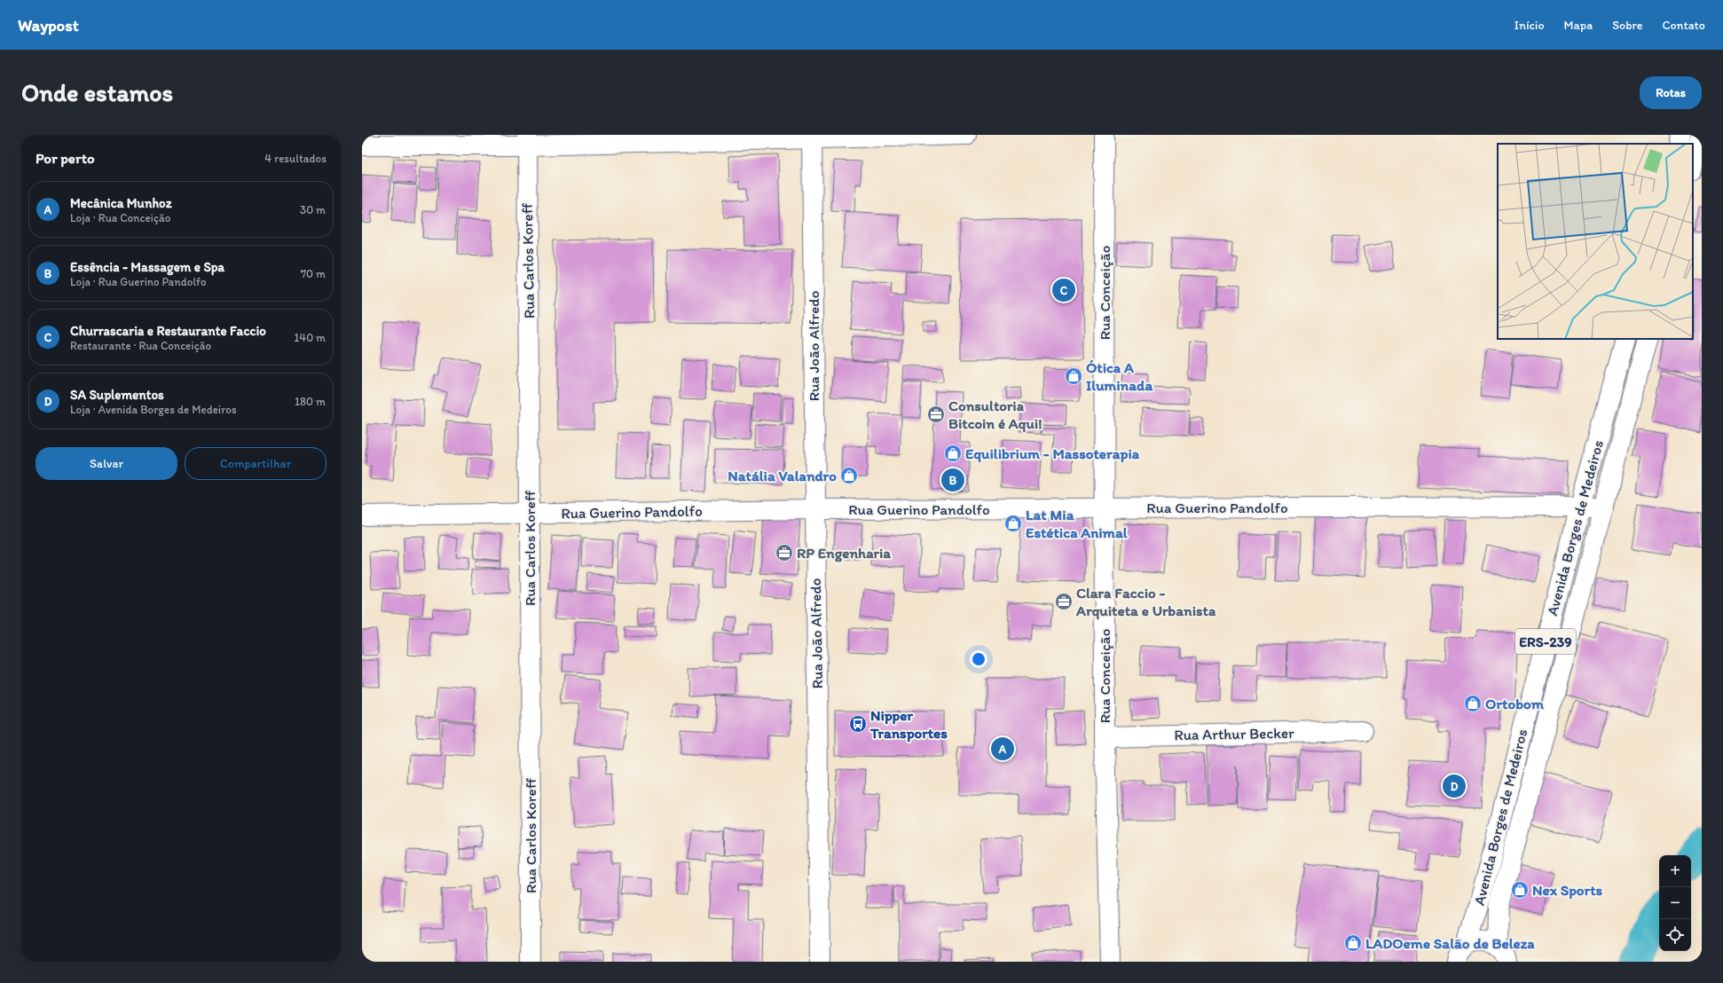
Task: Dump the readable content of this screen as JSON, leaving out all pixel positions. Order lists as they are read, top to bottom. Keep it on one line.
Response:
{"streets":{"street":["Rua Carlos Koreff","Rua Conceição","Rua João Alfredo","Rua Guerino Pandolfo","Avenida Borges de Medeiros","ERS-239","Rua Arthur Becker"]},"crossings":[["Rua Carlos Koreff","Rua Guerino Pandolfo"],["Rua Conceição","Rua Guerino Pandolfo"],["Rua Conceição","Rua Arthur Becker"],["Rua João Alfredo","Rua Guerino Pandolfo"],["Rua Guerino Pandolfo","Avenida Borges de Medeiros"]],"places":{"shop":["Ótica A Iluminada","Equilibrium - Massoterapia","Natália Valandro","Lat Mia Estética Animal","Ortobom","Nex Sports","LADOeme Salão de Beleza"],"office":["Consultoria Bitcoin é Aqui!","RP Engenharia","Clara Faccio - Arquiteta e Urbanista"],"bus stop":["Nipper Transportes"]},"page":{"header":"Waypost","nav":["Início","Mapa","Sobre","Contato"],"buttons":["Rotas",["Salvar","Compartilhar"]],"title":"Onde estamos","heading":["Por perto","4 resultados"],"list":[{"mark":"A","name":"Mecânica Munhoz","note":"Loja · Rua Conceição","value":"30 m"},{"mark":"B","name":"Essência - Massagem e Spa","note":"Loja · Rua Guerino Pandolfo","value":"70 m"},{"mark":"C","name":"Churrascaria e Restaurante Faccio","note":"Restaurante · Rua Conceição","value":"140 m"},{"mark":"D","name":"SA Suplementos","note":"Loja · Avenida Borges de Medeiros","value":"180 m"}],"pins":["C","B","A","D"],"map_buttons":["+","−"]}}
